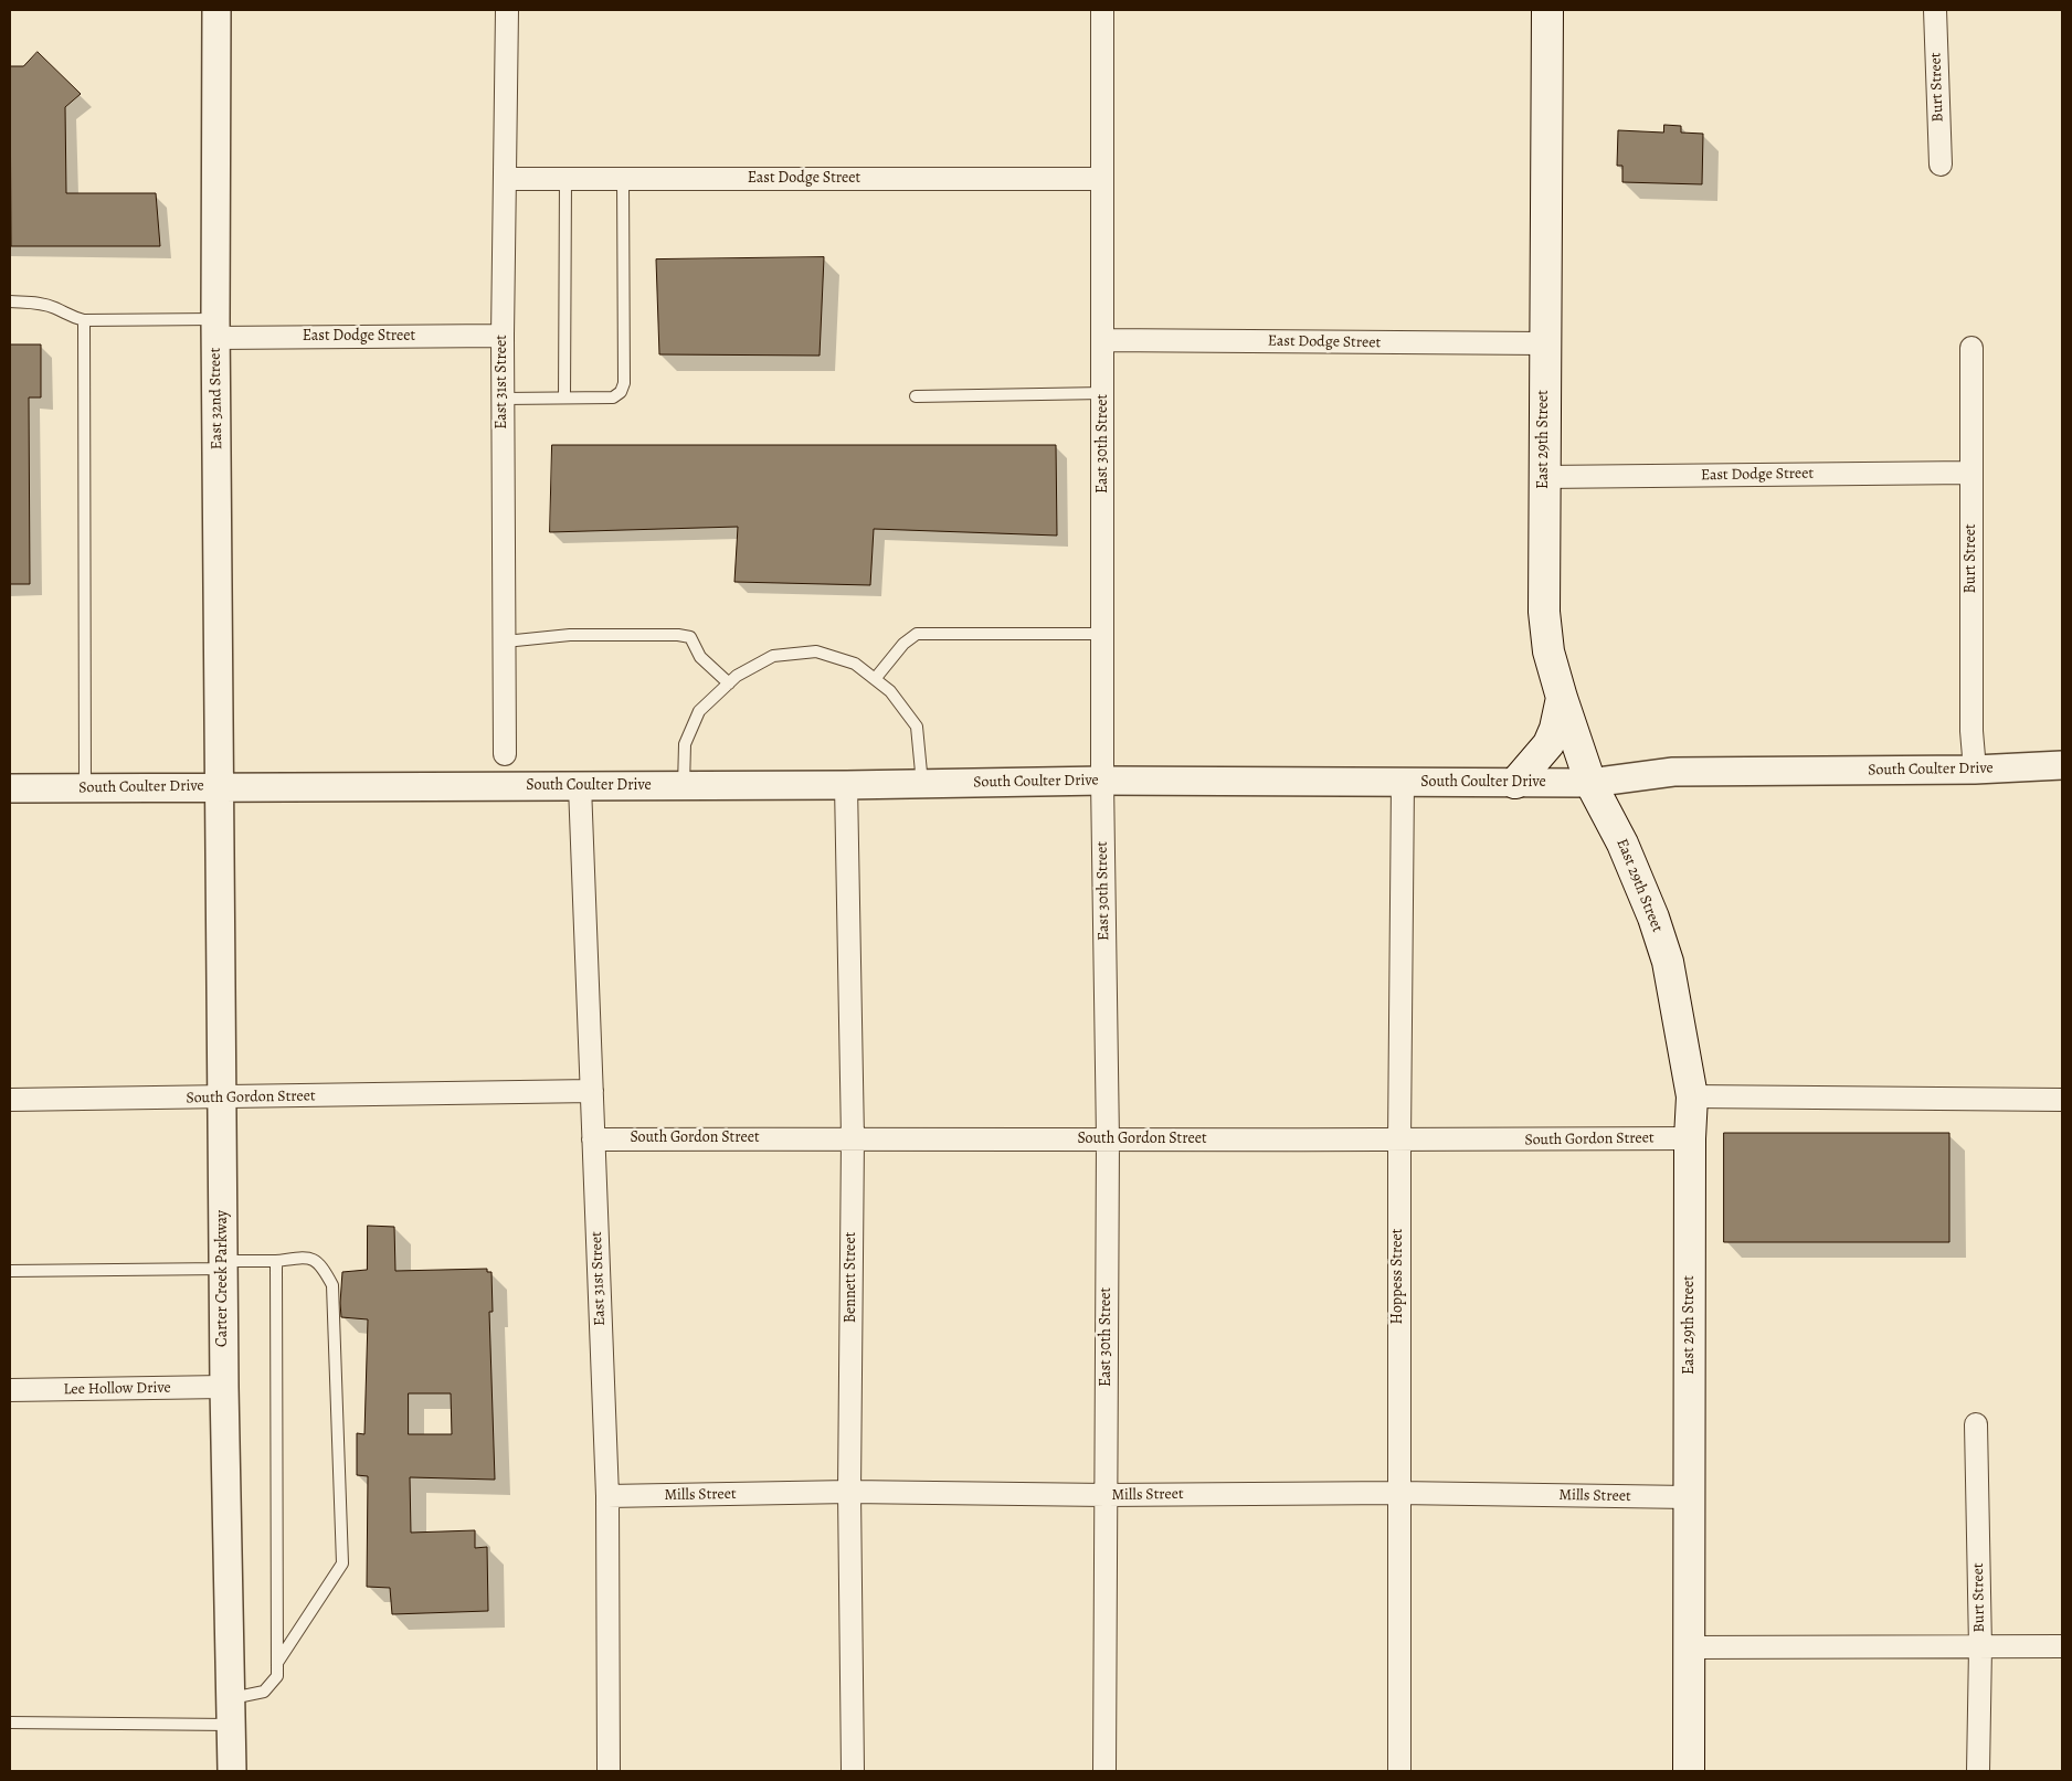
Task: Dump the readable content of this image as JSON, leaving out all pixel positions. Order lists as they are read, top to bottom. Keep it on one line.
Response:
{"streets":{"main road":["East 29th Street"],"street":["Burt Street","East Dodge Street","East 31st Street","East 32nd Street","East 30th Street","South Coulter Drive","South Gordon Street","Hoppess Street","Bennett Street","Carter Creek Parkway","Lee Hollow Drive","Mills Street"]},"crossings":[["Burt Street","East Dodge Street"],["Burt Street","South Coulter Drive"],["East Dodge Street","East 31st Street"],["East Dodge Street","East 32nd Street"],["East Dodge Street","East 29th Street"],["East Dodge Street","East 30th Street"],["East 31st Street","South Coulter Drive"],["East 31st Street","South Gordon Street"],["East 31st Street","Mills Street"],["East 32nd Street","South Coulter Drive"],["East 32nd Street","Carter Creek Parkway"],["East 29th Street","South Coulter Drive"],["East 29th Street","South Gordon Street"],["East 29th Street","Mills Street"],["East 30th Street","South Coulter Drive"],["East 30th Street","South Gordon Street"],["East 30th Street","Mills Street"],["South Coulter Drive","Hoppess Street"],["South Coulter Drive","Bennett Street"],["South Coulter Drive","Carter Creek Parkway"],["South Gordon Street","Hoppess Street"],["South Gordon Street","Bennett Street"],["South Gordon Street","Carter Creek Parkway"],["Hoppess Street","Mills Street"],["Bennett Street","Mills Street"],["Carter Creek Parkway","Lee Hollow Drive"]]}
